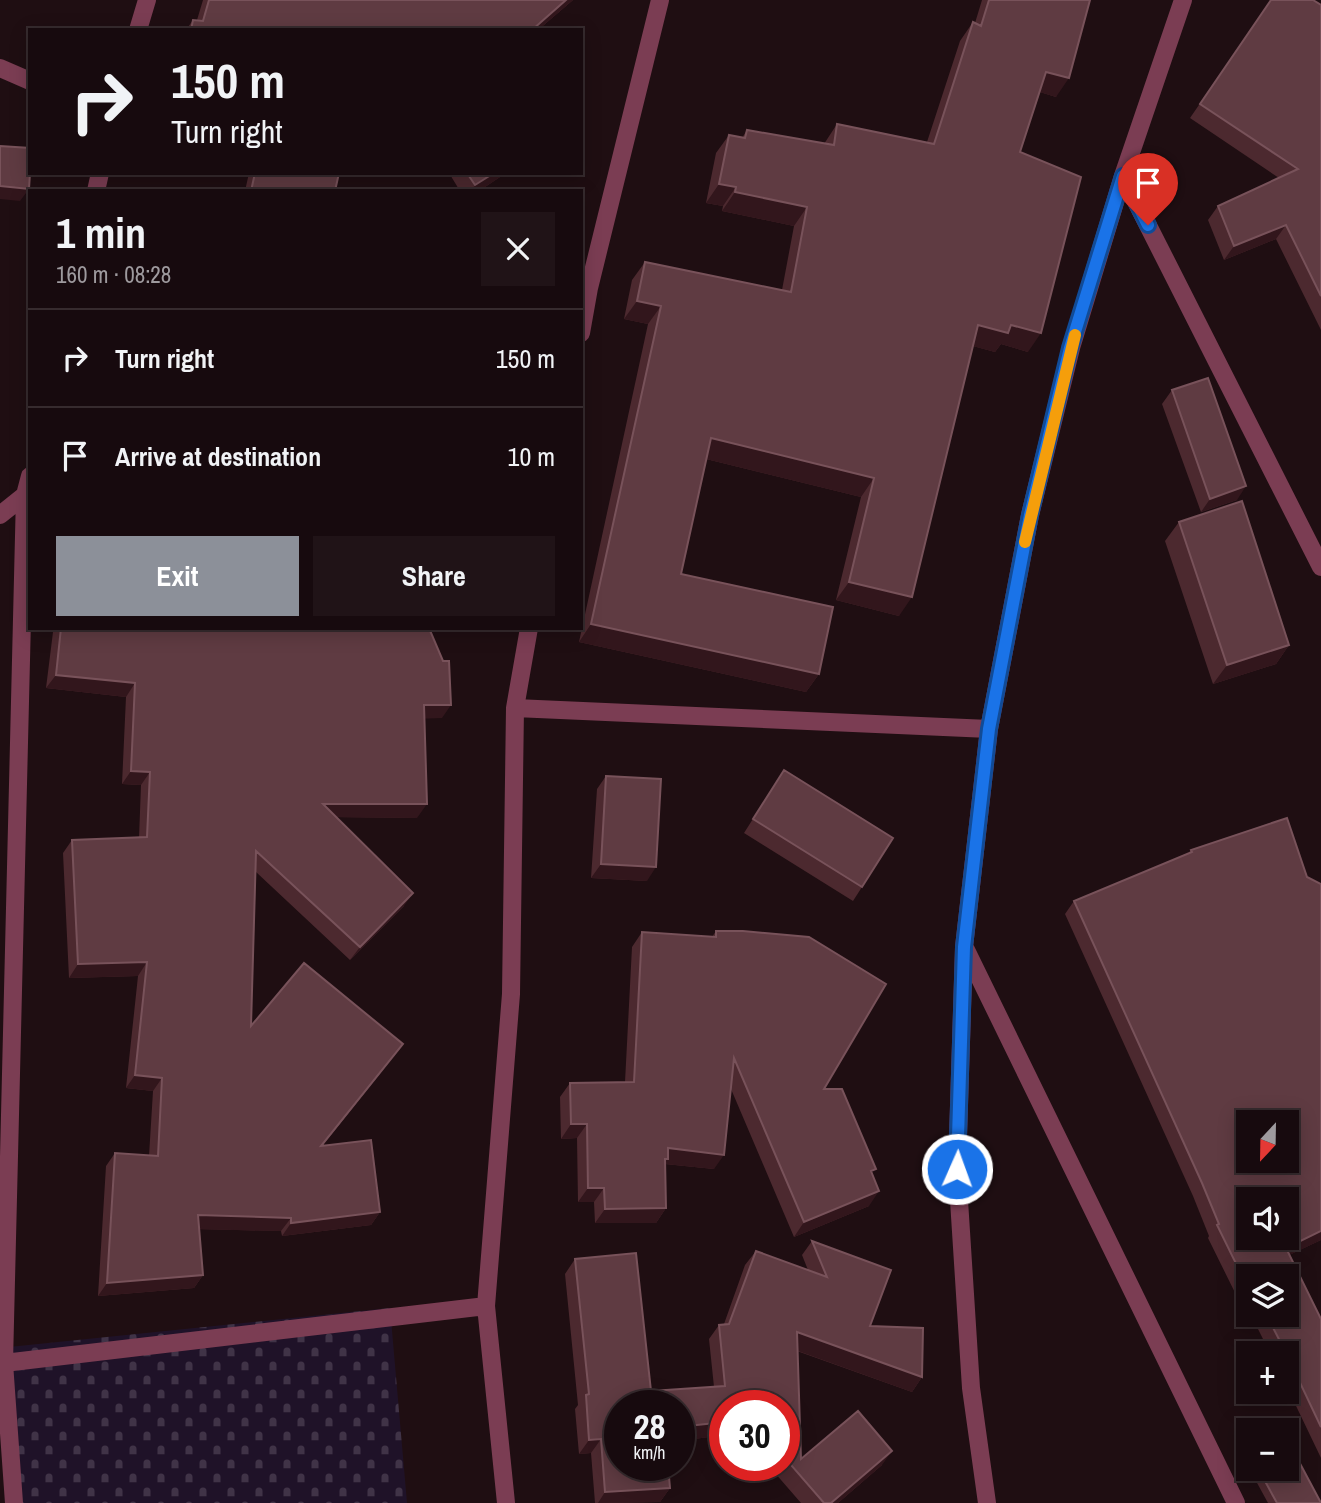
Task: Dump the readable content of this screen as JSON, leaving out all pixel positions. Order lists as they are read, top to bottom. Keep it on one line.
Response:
{"north":"bottom","page":{"turn":["150 m","Turn right"],"heading":["1 min","160 m · 08:28"],"list":[{"name":"Turn right","value":"150 m"},{"name":"Arrive at destination","value":"10 m"}],"buttons":["Exit","Share"],"map_buttons":["+","−"],"speed":"28 km/h","limit":"30"}}
